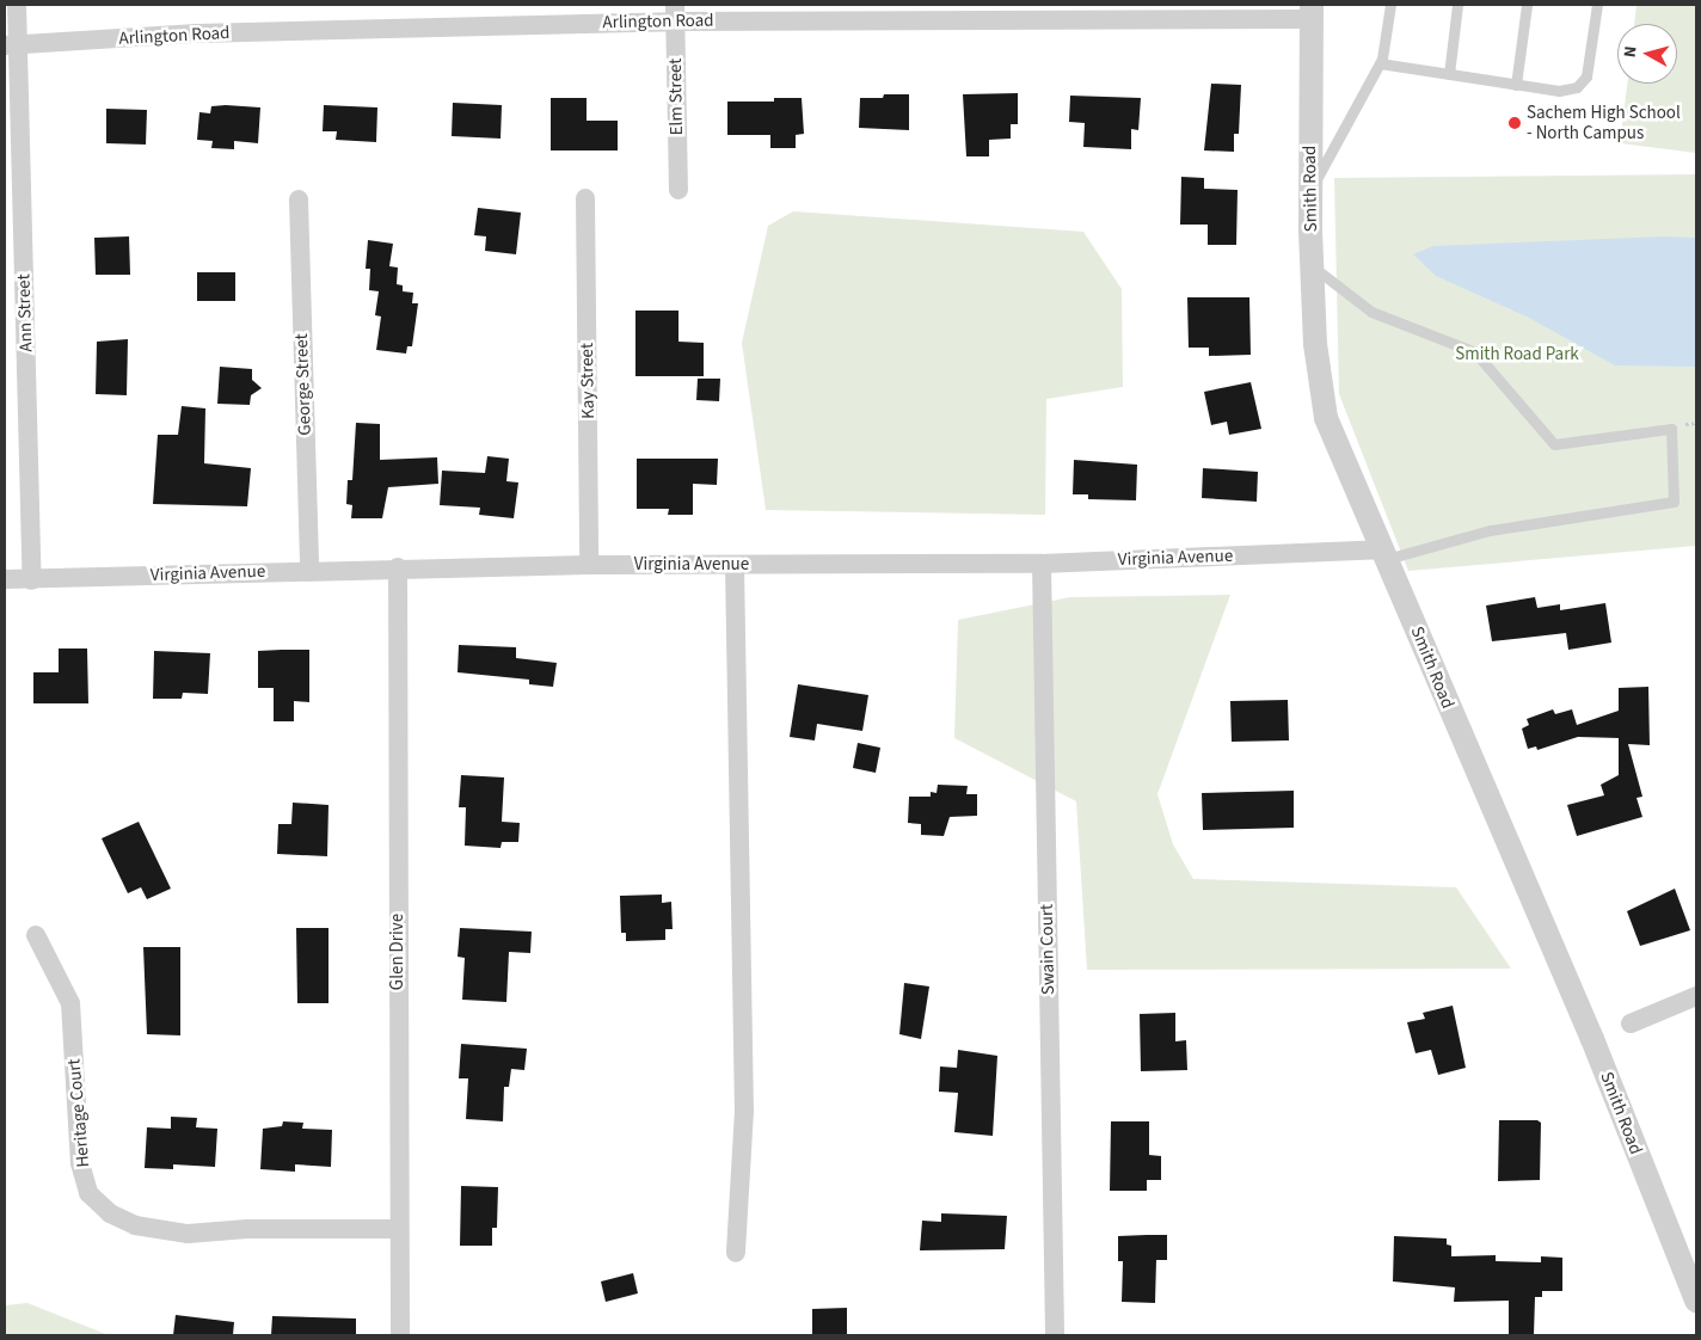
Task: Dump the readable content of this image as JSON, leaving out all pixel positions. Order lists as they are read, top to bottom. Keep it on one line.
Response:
{"streets":{"street":["Arlington Road","Elm Street","Smith Road","Ann Street","Kay Street","George Street","Virginia Avenue","Swain Court","Glen Drive","Heritage Court"]},"crossings":[["Arlington Road","Elm Street"],["Arlington Road","Smith Road"],["Arlington Road","Ann Street"],["Smith Road","Virginia Avenue"],["Ann Street","Virginia Avenue"],["Kay Street","Virginia Avenue"],["George Street","Virginia Avenue"],["Virginia Avenue","Swain Court"],["Virginia Avenue","Glen Drive"],["Glen Drive","Heritage Court"]],"parks":["Smith Road Park"],"places":["Sachem High School - North Campus"],"north":"left"}
